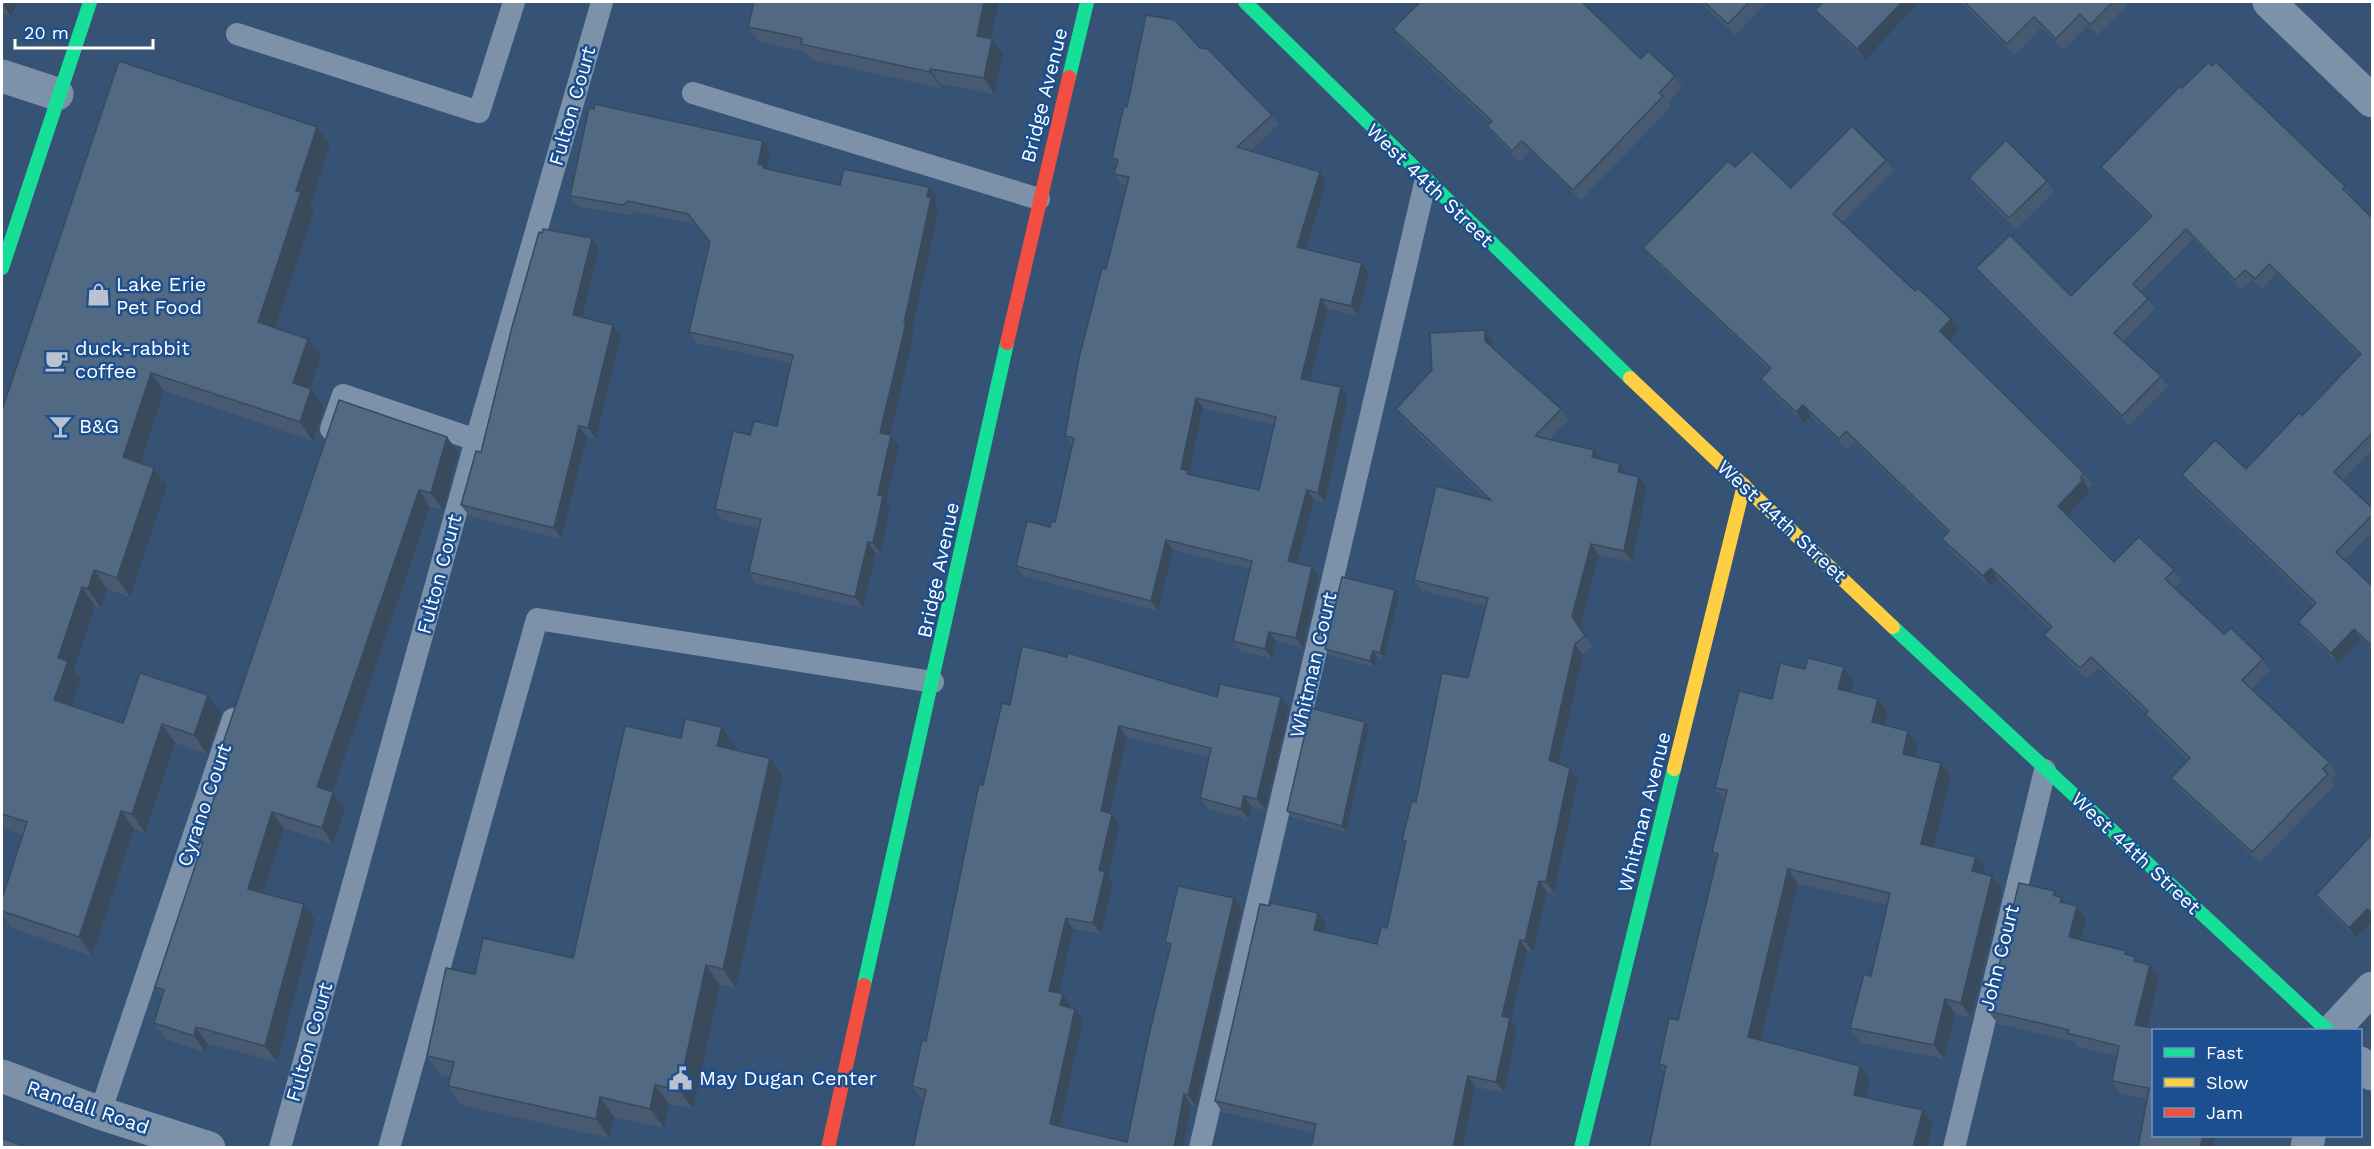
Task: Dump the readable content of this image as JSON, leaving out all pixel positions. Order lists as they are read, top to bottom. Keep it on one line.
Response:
{"streets":{"street":["Bridge Avenue","West 44th Street","Whitman Avenue","Randall Road"],"lane":["Fulton Court","Whitman Court","Cyrano Court","John Court"]},"crossings":[["West 44th Street","Whitman Court"],["West 44th Street","Whitman Avenue"],["West 44th Street","John Court"],["Cyrano Court","Randall Road"]],"places":{"shop":["Lake Erie Pet Food"],"cafe":["duck-rabbit coffee"],"bar":["B&G"],"public building":["May Dugan Center"]},"legend":["Fast","Slow","Jam"],"scale_bar":"20 m"}
